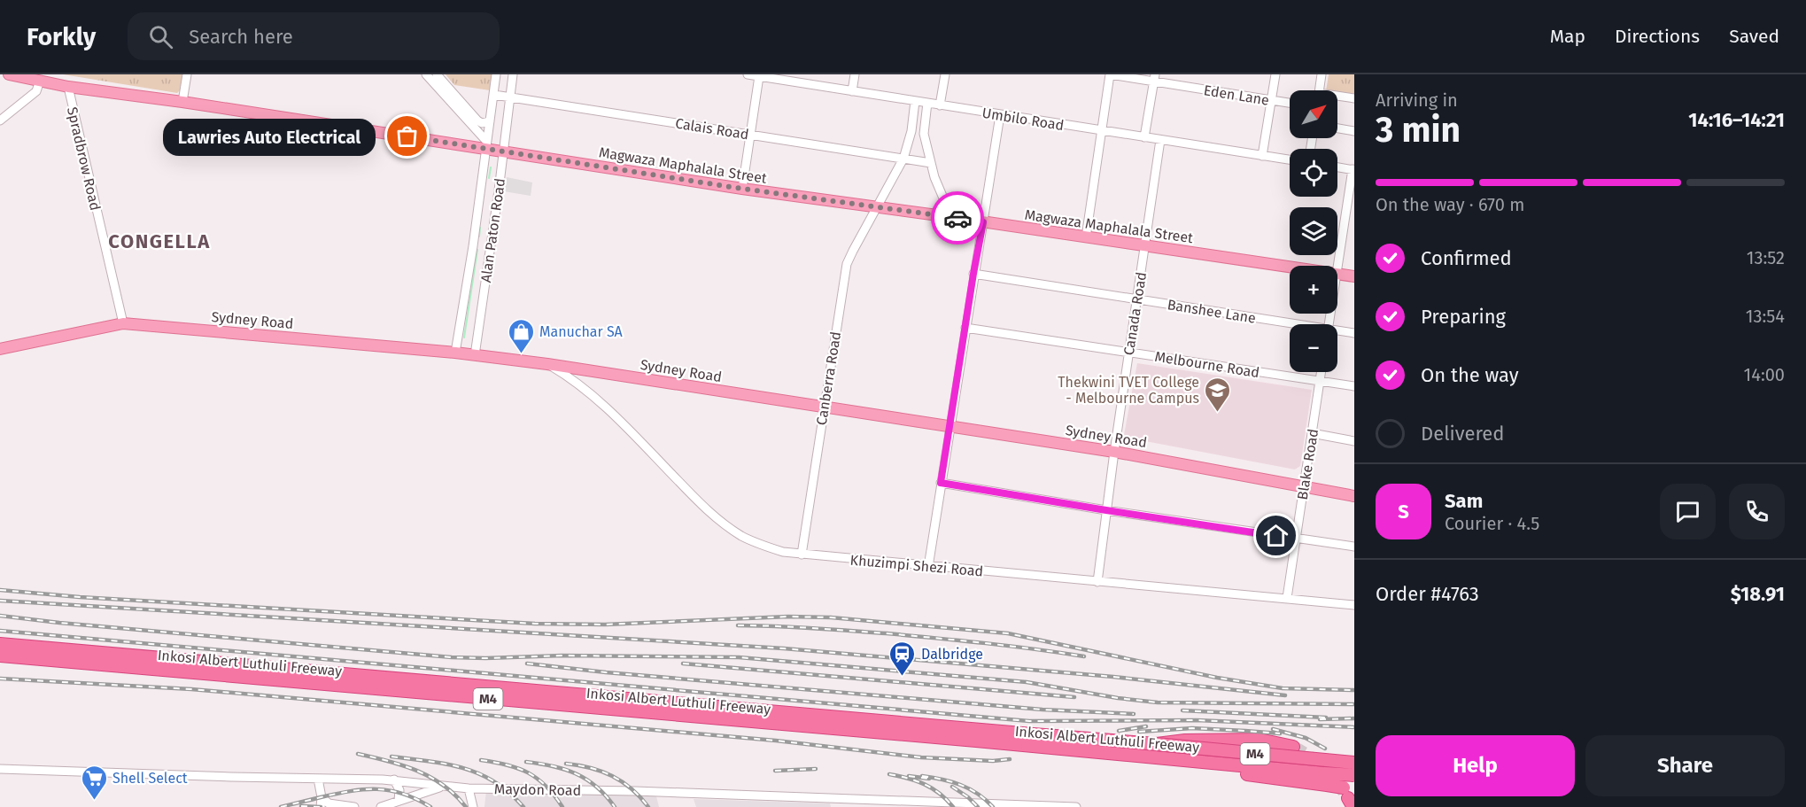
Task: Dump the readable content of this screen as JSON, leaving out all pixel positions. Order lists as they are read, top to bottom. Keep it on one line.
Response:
{"streets":{"highway":["Inkosi Albert Luthuli Freeway","M4"],"main road":["Magwaza Maphalala Street","Sydney Road"],"street":["Eden Lane","Umbilo Road","Calais Road","Spradbrow Road","Alan Paton Road","Banshee Lane","Canada Road","Melbourne Road","Canberra Road","Blake Road","Khuzimpi Shezi Road","Maydon Road"]},"crossings":[["Umbilo Road","Canada Road"],["Umbilo Road","Canberra Road"],["Calais Road","Alan Paton Road"],["Calais Road","Canberra Road"],["Spradbrow Road","Magwaza Maphalala Street"],["Spradbrow Road","Sydney Road"],["Magwaza Maphalala Street","Alan Paton Road"],["Magwaza Maphalala Street","Canada Road"],["Magwaza Maphalala Street","Canberra Road"],["Alan Paton Road","Sydney Road"],["Banshee Lane","Canada Road"],["Canada Road","Sydney Road"],["Canada Road","Melbourne Road"],["Canada Road","Khuzimpi Shezi Road"],["Sydney Road","Canberra Road"],["Sydney Road","Blake Road"],["Sydney Road","Khuzimpi Shezi Road"],["Melbourne Road","Blake Road"],["Canberra Road","Khuzimpi Shezi Road"],["Blake Road","Khuzimpi Shezi Road"]],"districts":["CONGELLA"],"places":{"other":["Lawries Auto Electrical"],"shop":["Manuchar SA"],"school or university":["Thekwini TVET College - Melbourne Campus"],"station":["Dalbridge"],"supermarket":["Shell Select"]},"north":"top right","page":{"header":"Forkly","search":"Search here","nav":["Map","Directions","Saved"],"heading":["3 min","Arriving in","14:16–14:21"],"panel":["Sam","Courier · 4.5","Order #4763","$18.91"],"map_buttons":["+","−"],"bubble":"Lawries Auto Electrical","bar":"On the way · 670 m","list":[["Confirmed","13:52"],["Preparing","13:54"],["On the way","14:00"],"Delivered"],"round":"S","buttons":["Help","Share"]}}
